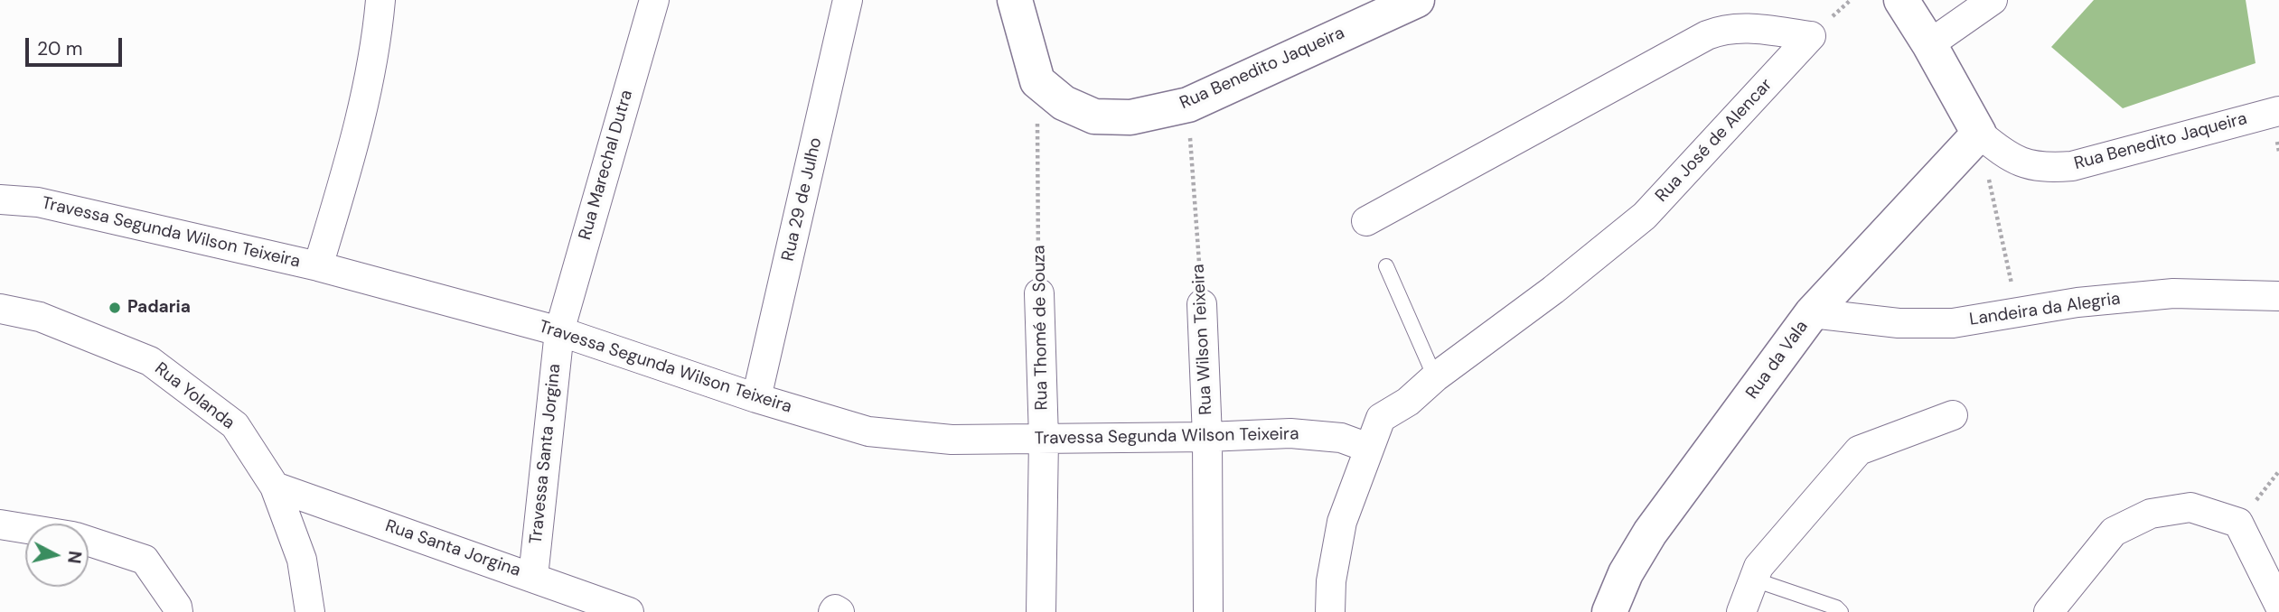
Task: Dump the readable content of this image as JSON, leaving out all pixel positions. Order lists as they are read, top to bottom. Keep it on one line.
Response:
{"streets":{"street":["Rua Benedito Jaqueira","Rua José de Alencar","Rua Marechal Dutra","Rua 29 de Julho","Travessa Segunda Wilson Teixeira","Landeira da Alegria","Rua Thomé de Souza","Rua Wilson Teixeira","Rua da Vala","Rua Yolanda","Travessa Santa Jorgina","Rua Santa Jorgina"]},"crossings":[["Rua Benedito Jaqueira","Rua Thomé de Souza"],["Rua Benedito Jaqueira","Rua Wilson Teixeira"],["Rua Benedito Jaqueira","Rua da Vala"],["Rua Marechal Dutra","Travessa Segunda Wilson Teixeira"],["Rua Marechal Dutra","Travessa Santa Jorgina"],["Rua 29 de Julho","Travessa Segunda Wilson Teixeira"],["Travessa Segunda Wilson Teixeira","Rua Thomé de Souza"],["Travessa Segunda Wilson Teixeira","Rua Wilson Teixeira"],["Travessa Segunda Wilson Teixeira","Travessa Santa Jorgina"],["Landeira da Alegria","Rua da Vala"],["Rua Yolanda","Rua Santa Jorgina"],["Travessa Santa Jorgina","Rua Santa Jorgina"]],"places":["Padaria"],"scale_bar":"20 m","north":"right"}
